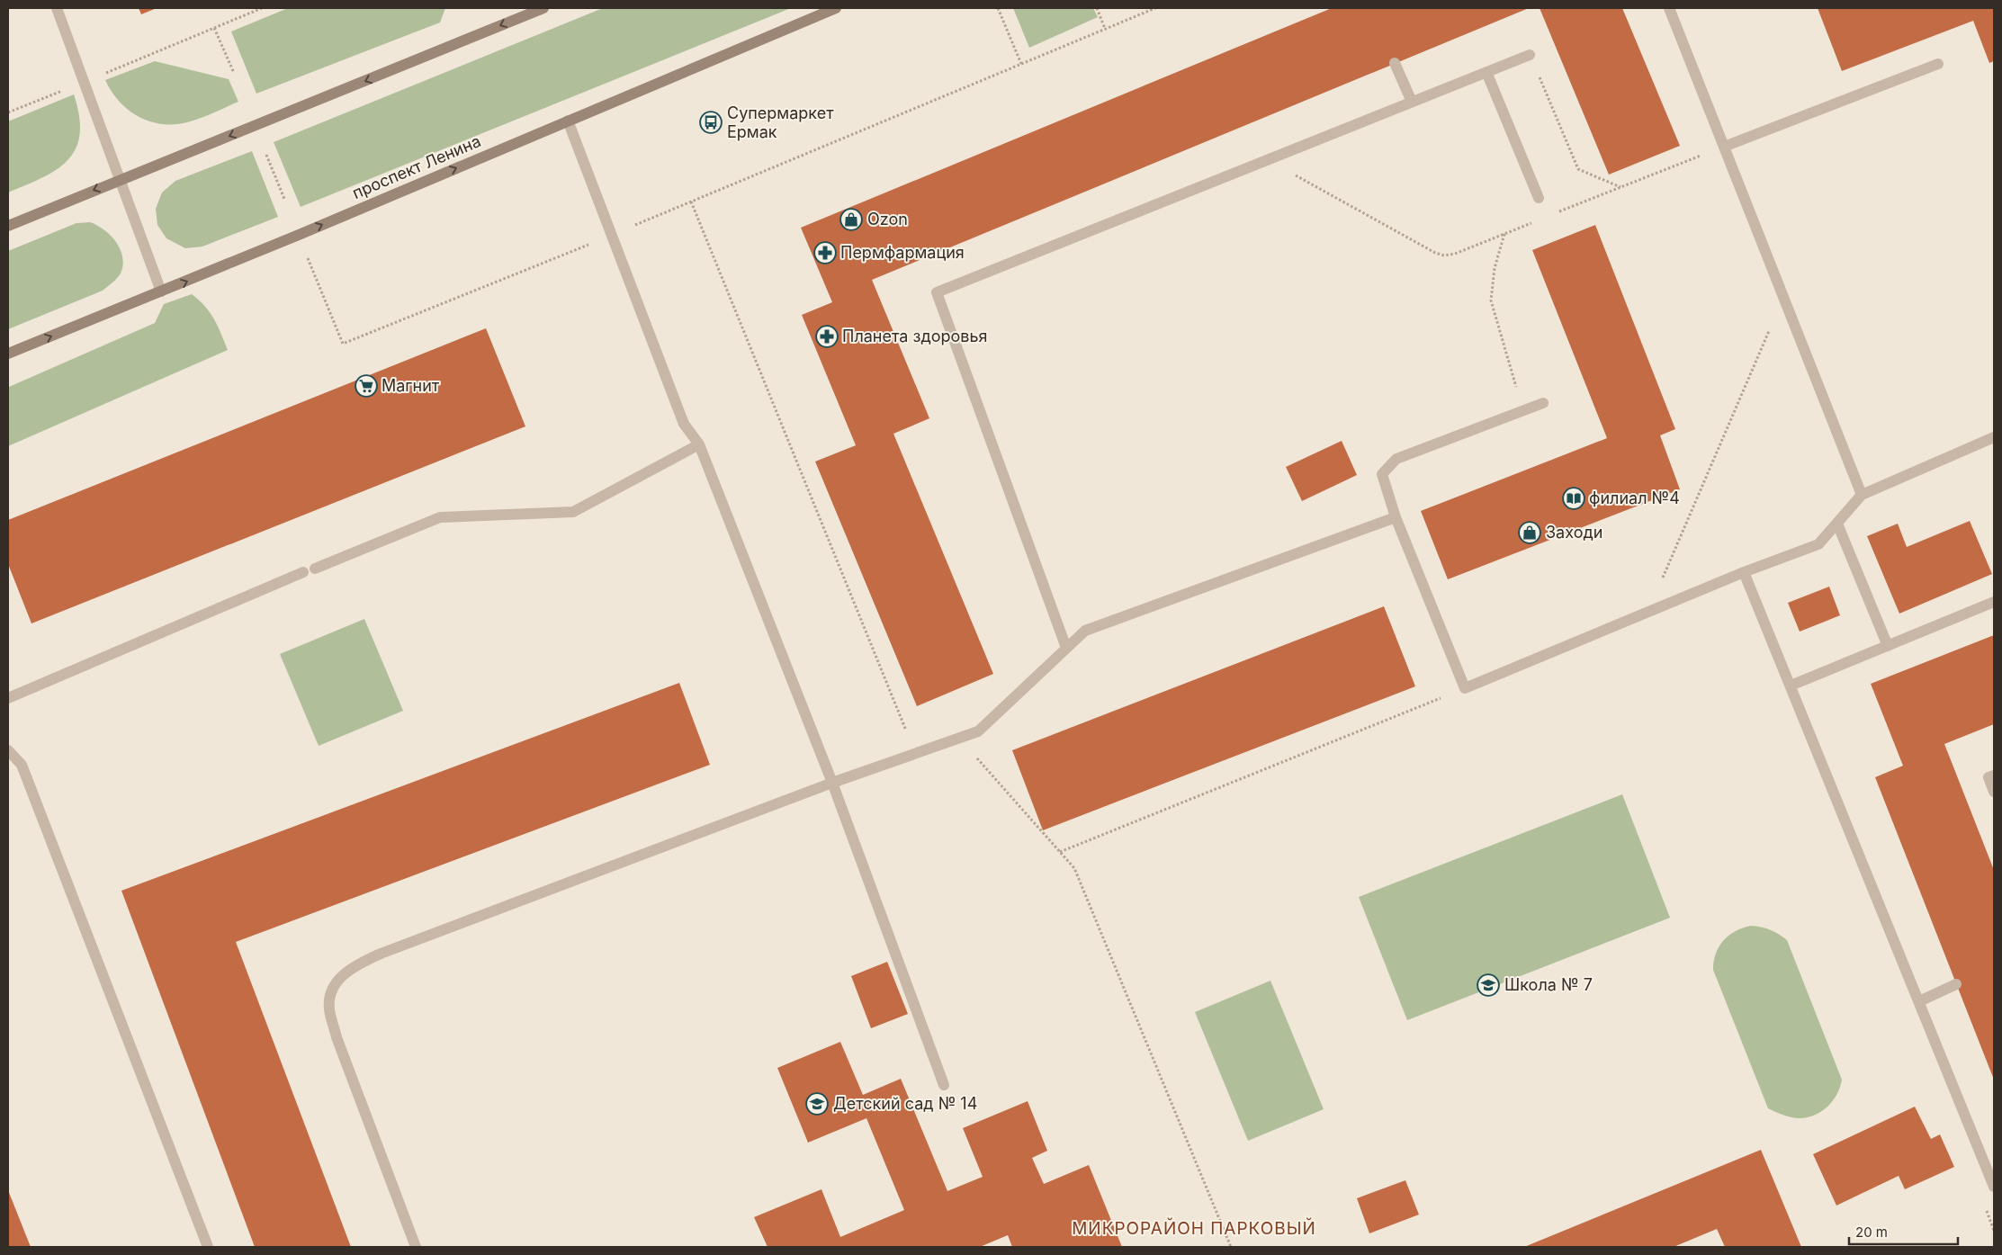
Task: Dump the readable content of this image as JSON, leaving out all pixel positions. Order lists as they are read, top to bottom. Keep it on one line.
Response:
{"streets":{"street":["проспект Ленина"]},"one_way":["проспект Ленина"],"districts":["МИКРОРАЙОН ПАРКОВЫЙ"],"places":{"bus stop":["Супермаркет Ермак"],"shop":["Ozon","Заходи"],"pharmacy":["Пермфармация","Планета здоровья"],"supermarket":["Магнит"],"library":["филиал №4"],"school or university":["Школа № 7","Детский сад № 14"]},"scale_bar":"20 m"}
